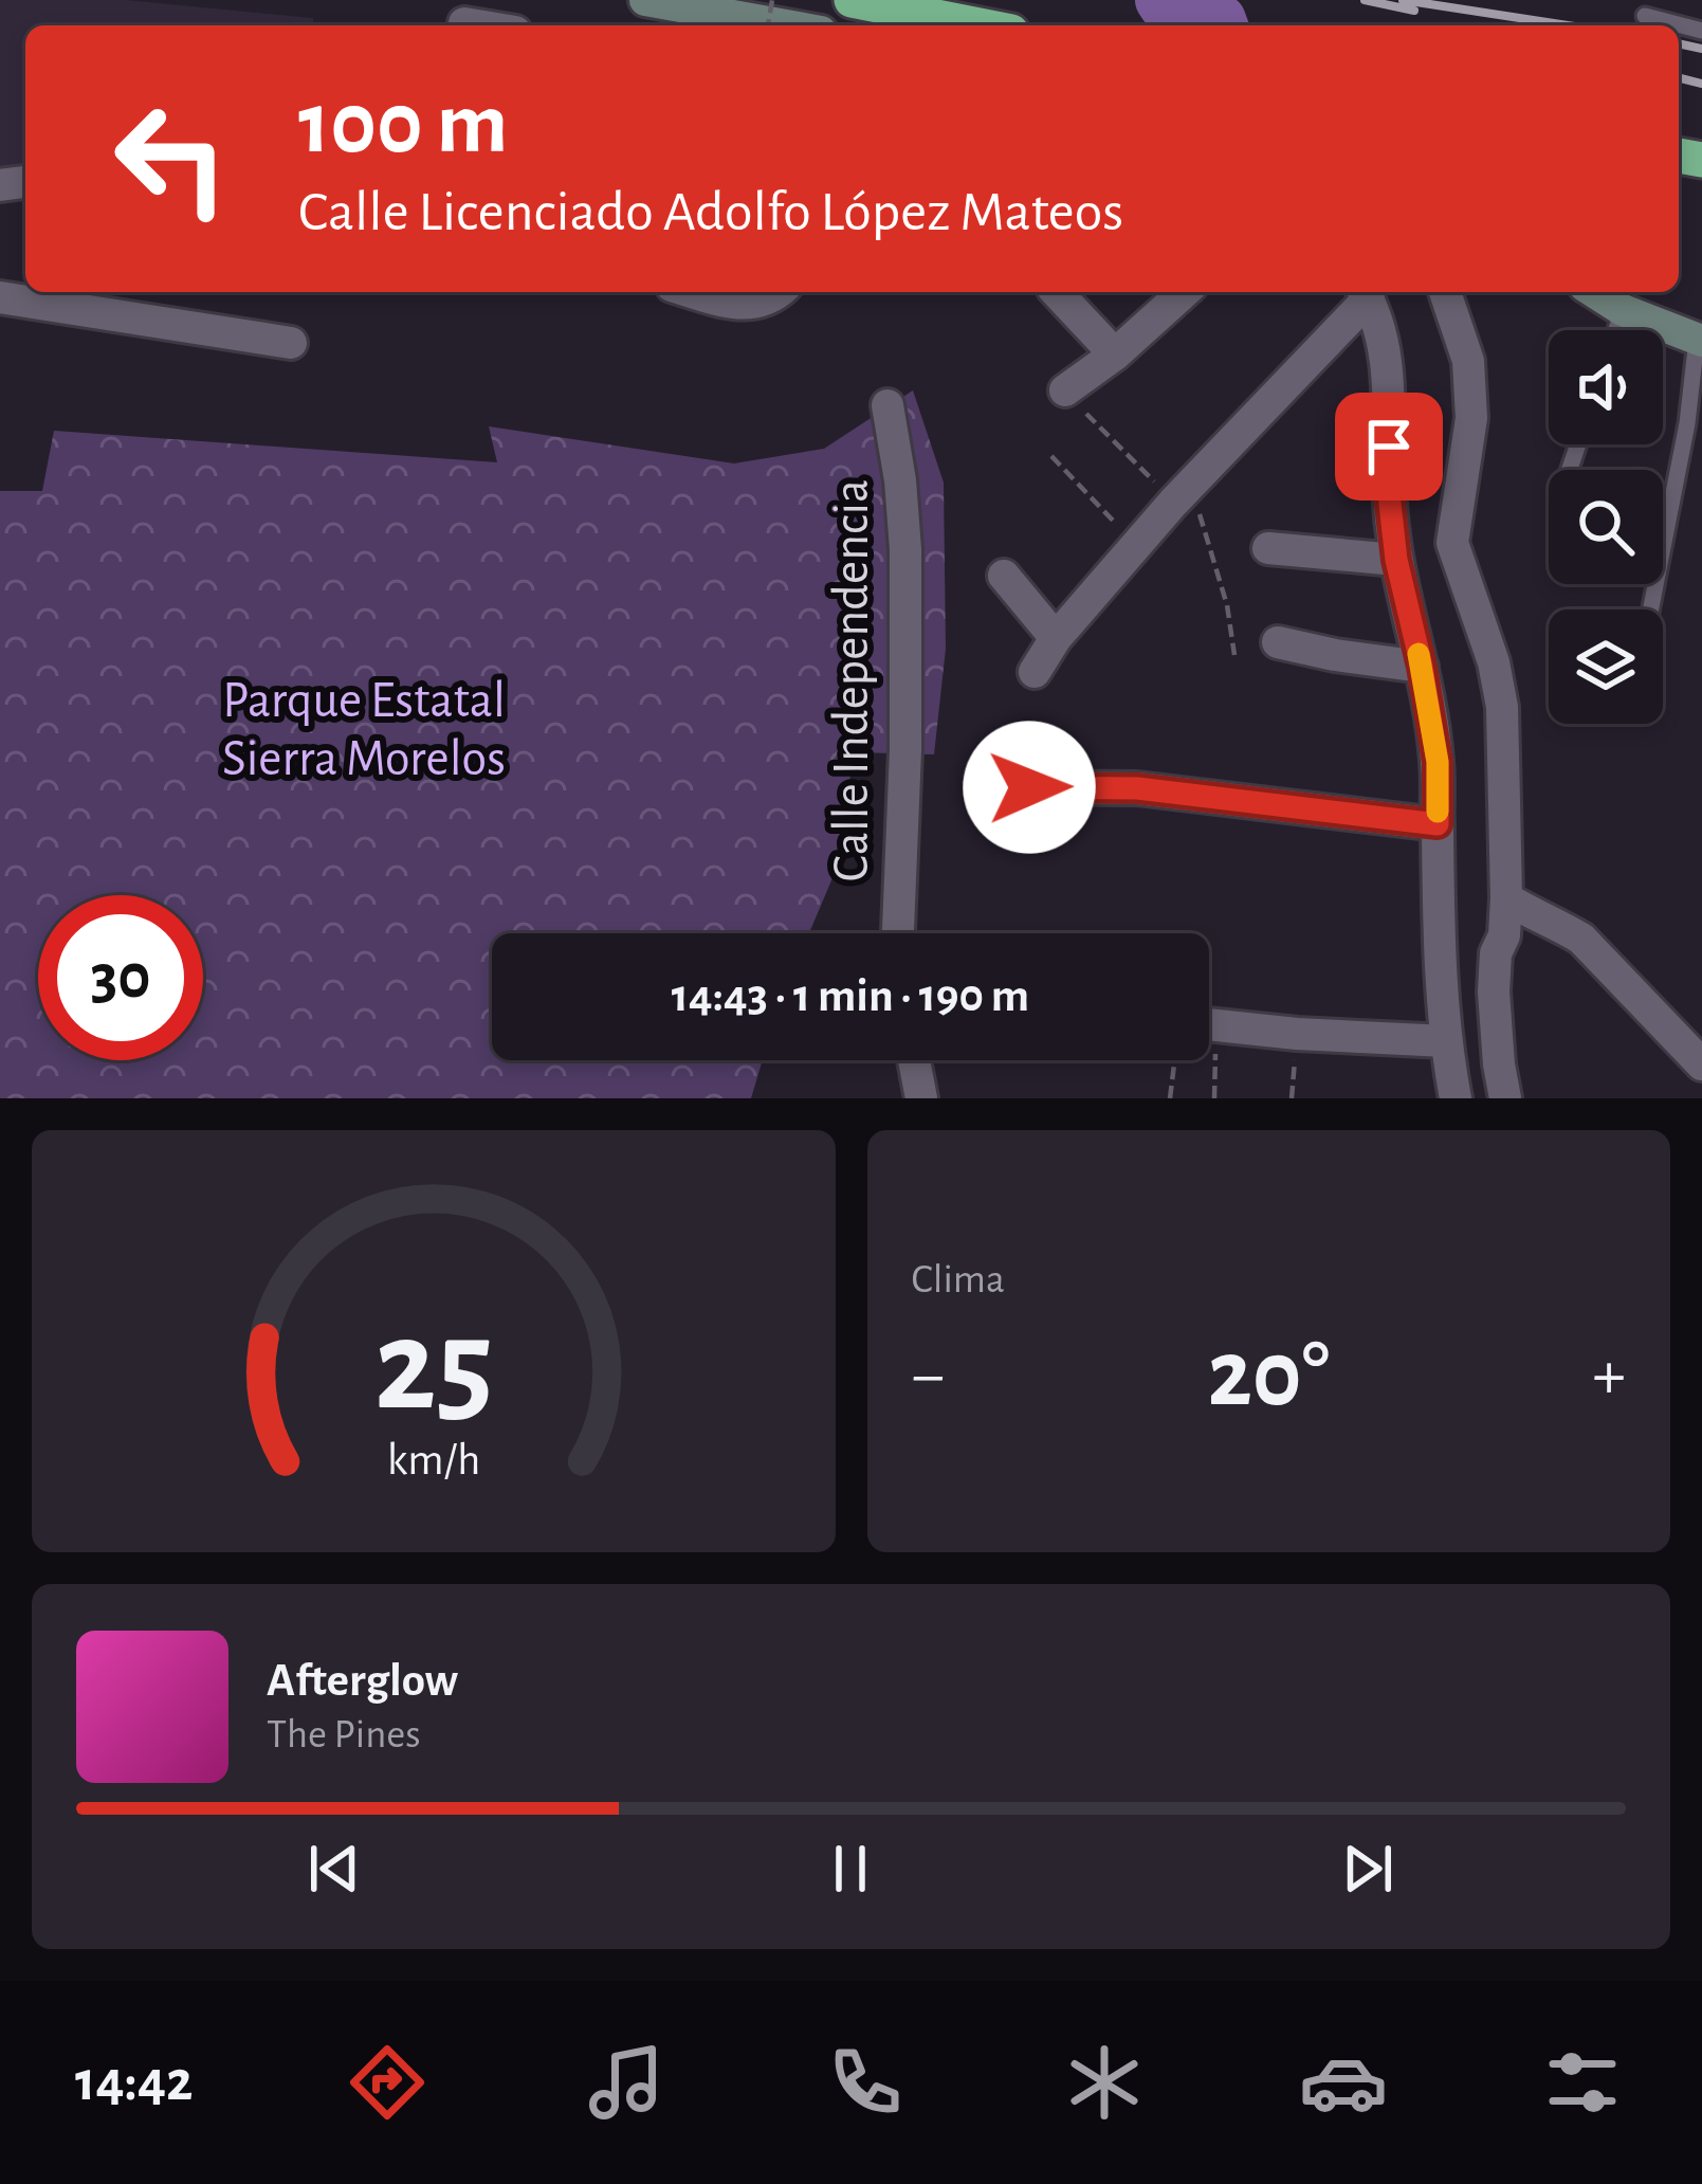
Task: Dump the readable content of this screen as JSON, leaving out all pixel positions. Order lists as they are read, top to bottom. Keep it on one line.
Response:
{"streets":{"street":["Calle Independencia"]},"parks":["Parque Estatal Sierra Morelos"],"page":{"turn":["100 m","Calle Licenciado Adolfo López Mateos"],"limit":"30","trip":"14:43 · 1 min · 190 m","tile":"Clima","heat":["−","20°","+"],"song":["Afterglow","The Pines"],"tabs":"14:42","gauge":["25","km/h"]}}
